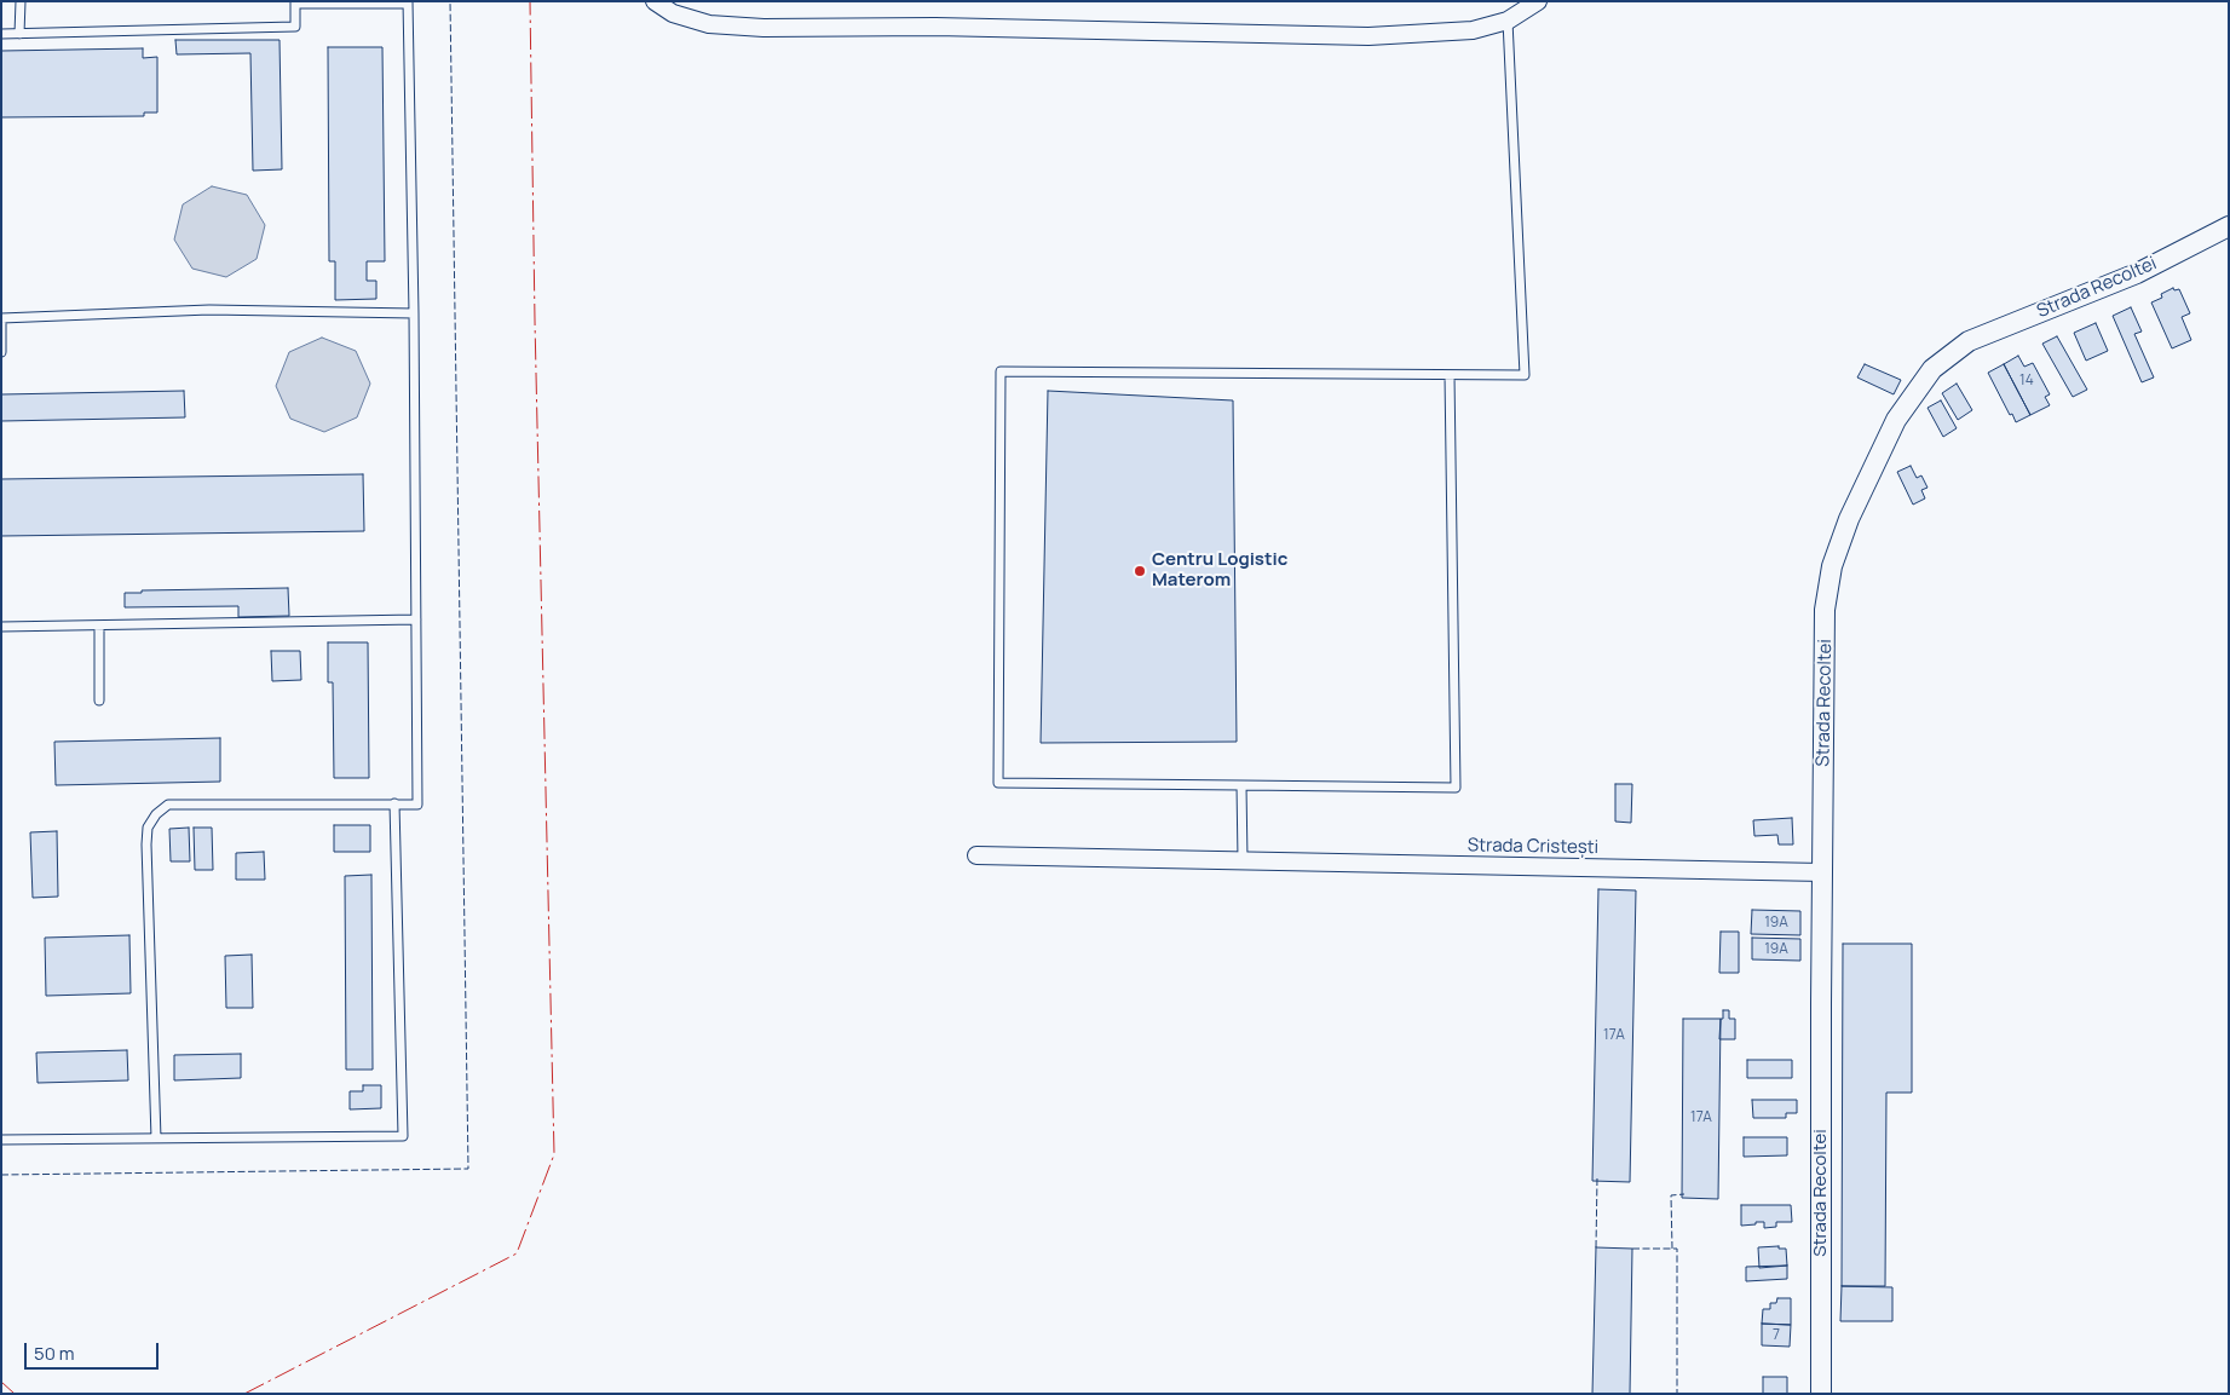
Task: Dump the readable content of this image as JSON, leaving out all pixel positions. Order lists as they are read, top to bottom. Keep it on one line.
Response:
{"streets":{"street":["Strada Recoltei","Strada Cristești"]},"crossings":[["Strada Recoltei","Strada Cristești"]],"places":["Centru Logistic Materom"],"house_numbers":["14","19A","19A","17A","17A","7"],"scale_bar":"50 m"}
